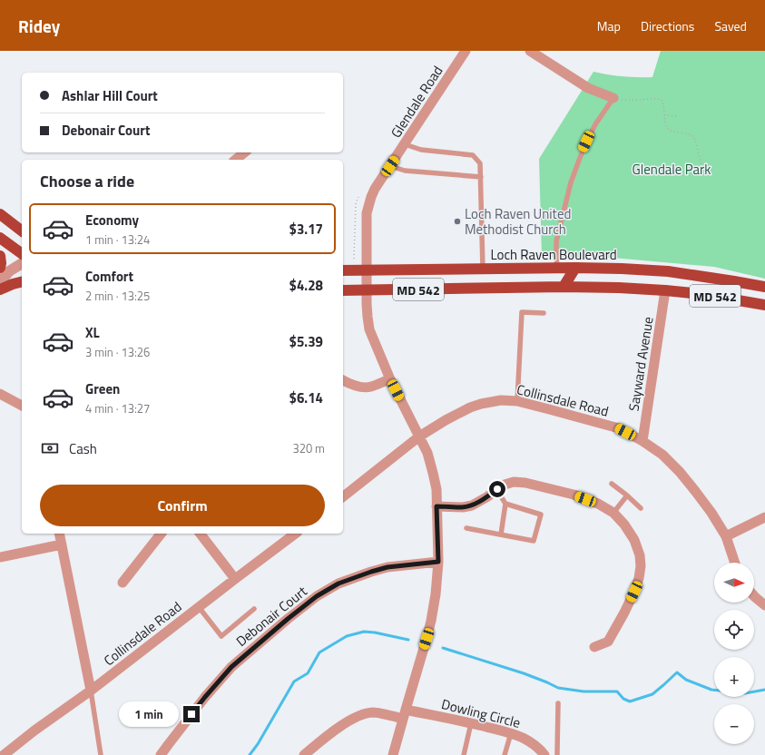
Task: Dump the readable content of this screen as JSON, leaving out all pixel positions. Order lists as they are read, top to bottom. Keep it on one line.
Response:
{"streets":{"main road":["Loch Raven Boulevard","MD 542"],"street":["Glendale Road","Sayward Avenue","Collinsdale Road","Debonair Court","Dowling Circle"]},"crossings":[["Glendale Road","Loch Raven Boulevard"],["Glendale Road","MD 542"],["Glendale Road","Collinsdale Road"],["Glendale Road","Debonair Court"],["Glendale Road","Dowling Circle"],["MD 542","Sayward Avenue"],["Sayward Avenue","Collinsdale Road"]],"parks":["Glendale Park"],"places":["Loch Raven United Methodist Church"],"north":"right","page":{"header":"Ridey","nav":["Map","Directions","Saved"],"banner":["Ashlar Hill Court","Debonair Court"],"heading":"Choose a ride","list":[{"name":"Economy","note":"1 min · 13:24","value":"$3.17"},{"name":"Comfort","note":"2 min · 13:25","value":"$4.28"},{"name":"XL","note":"3 min · 13:26","value":"$5.39"},{"name":"Green","note":"4 min · 13:27","value":"$6.14"}],"pay":["Cash","320 m"],"buttons":"Confirm","map_buttons":["+","−"],"bubble":"1 min"}}
